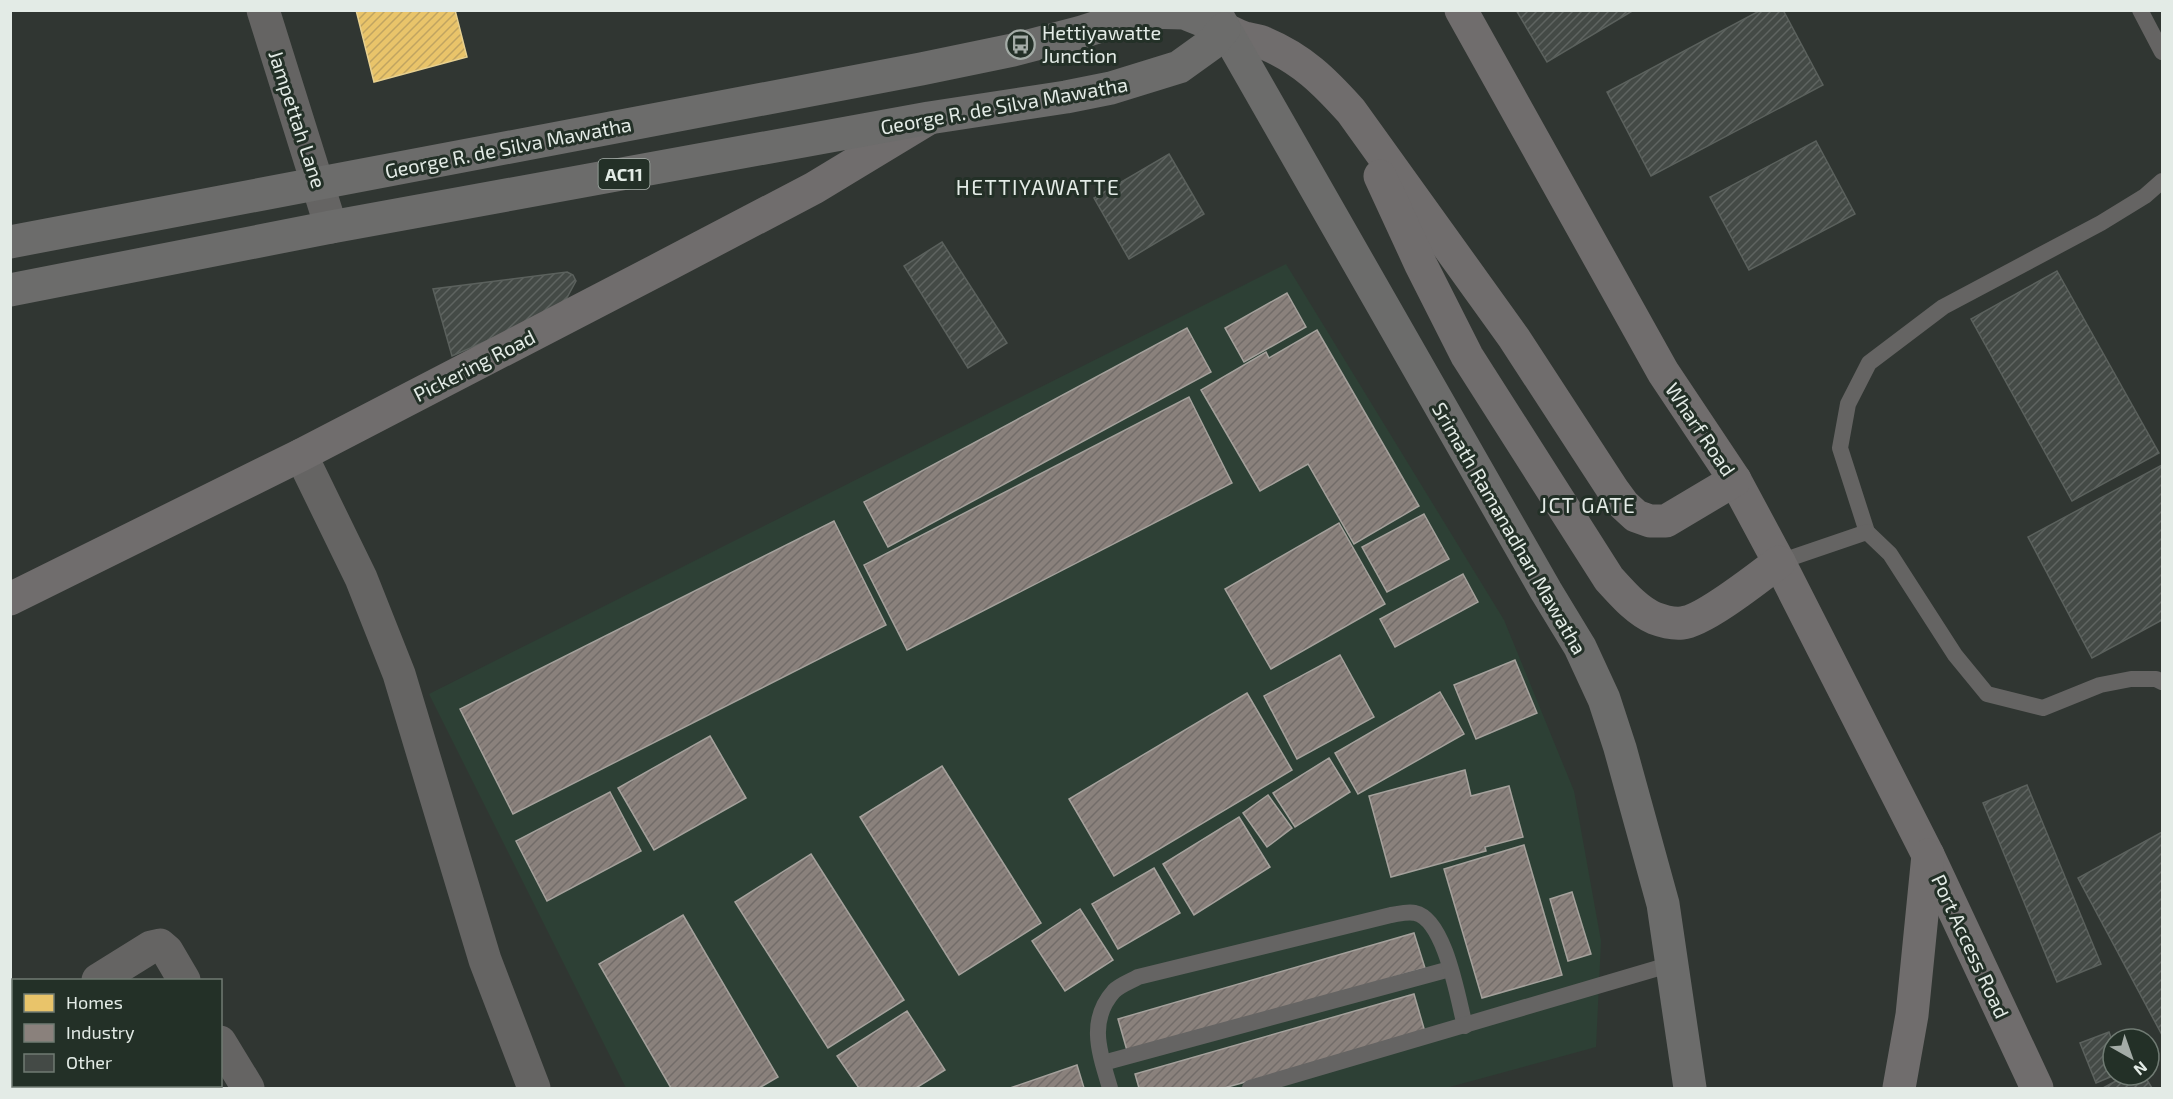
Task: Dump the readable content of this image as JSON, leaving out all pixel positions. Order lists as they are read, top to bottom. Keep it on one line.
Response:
{"streets":{"main road":["George R. de Silva Mawatha","AC11","Srimath Ramanadhan Mawatha"],"street":["Jampettah Lane","Pickering Road","Wharf Road","Port Access Road"]},"crossings":[["George R. de Silva Mawatha","Jampettah Lane"],["George R. de Silva Mawatha","Pickering Road"],["George R. de Silva Mawatha","Srimath Ramanadhan Mawatha"],["Wharf Road","Port Access Road"]],"districts":["HETTIYAWATTE","JCT GATE"],"places":{"bus stop":["Hettiyawatte Junction"]},"legend":["Homes","Industry","Other"],"north":"bottom right"}
